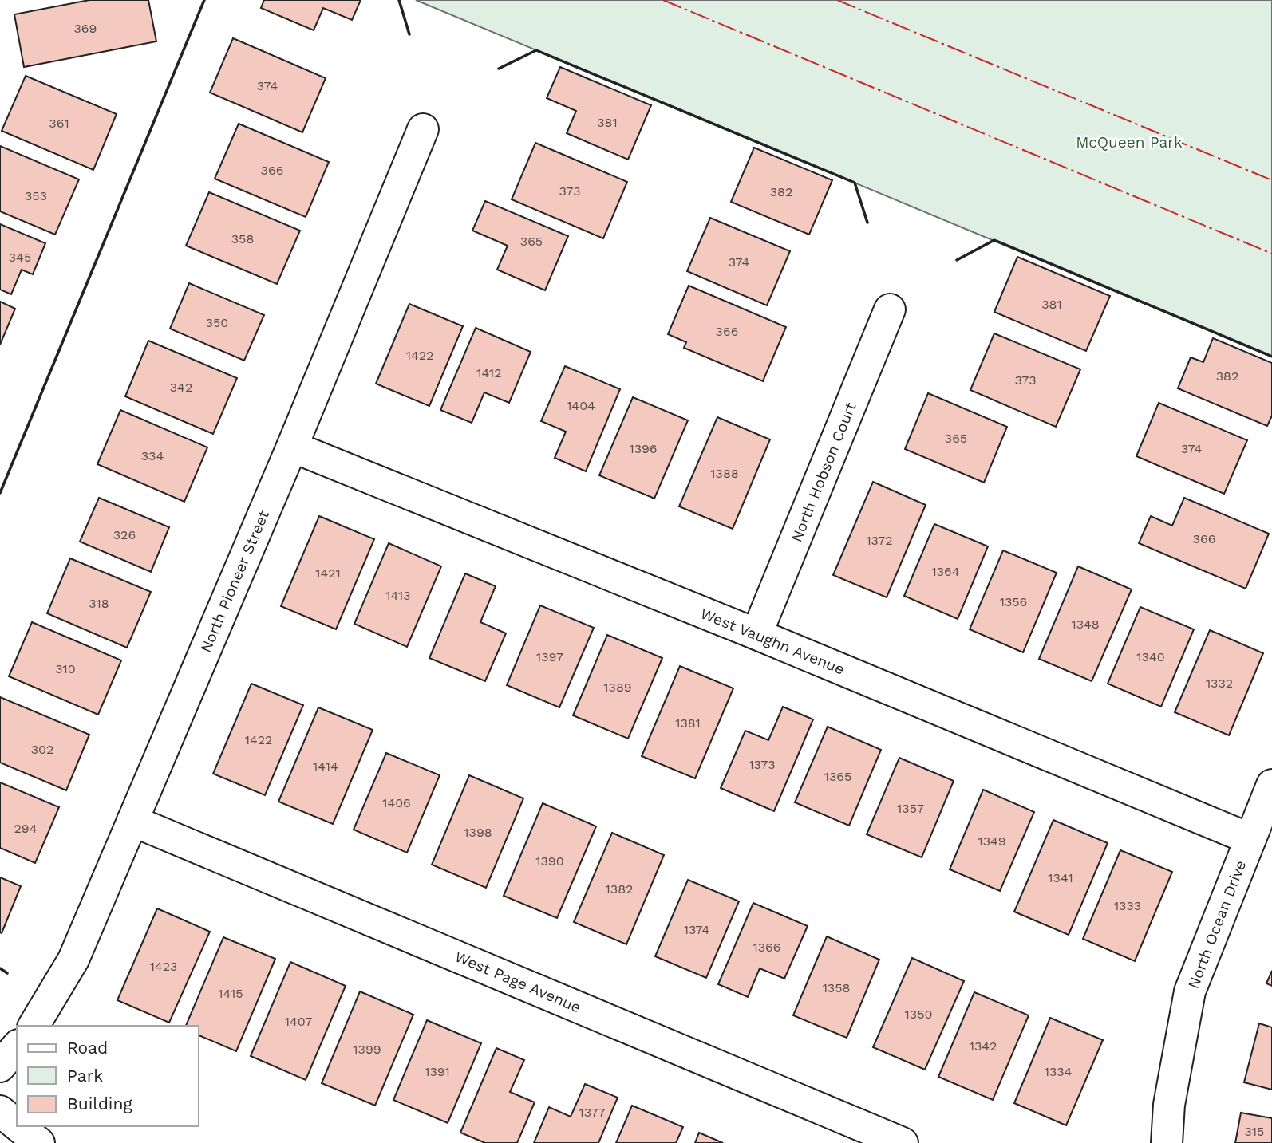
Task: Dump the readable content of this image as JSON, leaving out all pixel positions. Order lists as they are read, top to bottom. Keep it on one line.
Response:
{"streets":{"street":["North Hobson Court","North Pioneer Street","West Vaughn Avenue","North Ocean Drive","West Page Avenue"]},"crossings":[["North Hobson Court","West Vaughn Avenue"],["North Pioneer Street","West Vaughn Avenue"],["North Pioneer Street","West Page Avenue"],["West Vaughn Avenue","North Ocean Drive"]],"parks":["McQueen Park"],"house_numbers":["369","374","381","361","366","373","382","353","358","365","345","374","381","350","366","1422","1412","382","373","342","1404","365","1396","374","334","1388","326","366","1372","1364","1421","1413","1356","318","1348","1397","1340","310","1332","1389","1381","1422","302","1373","1414","1365","1406","1357","294","1398","1349","1390","1341","1382","1333","1374","1366","1423","1358","1415","1350","1407","1342","1399","1391","1334","1377","315"],"legend":["Road","Park","Building"]}
